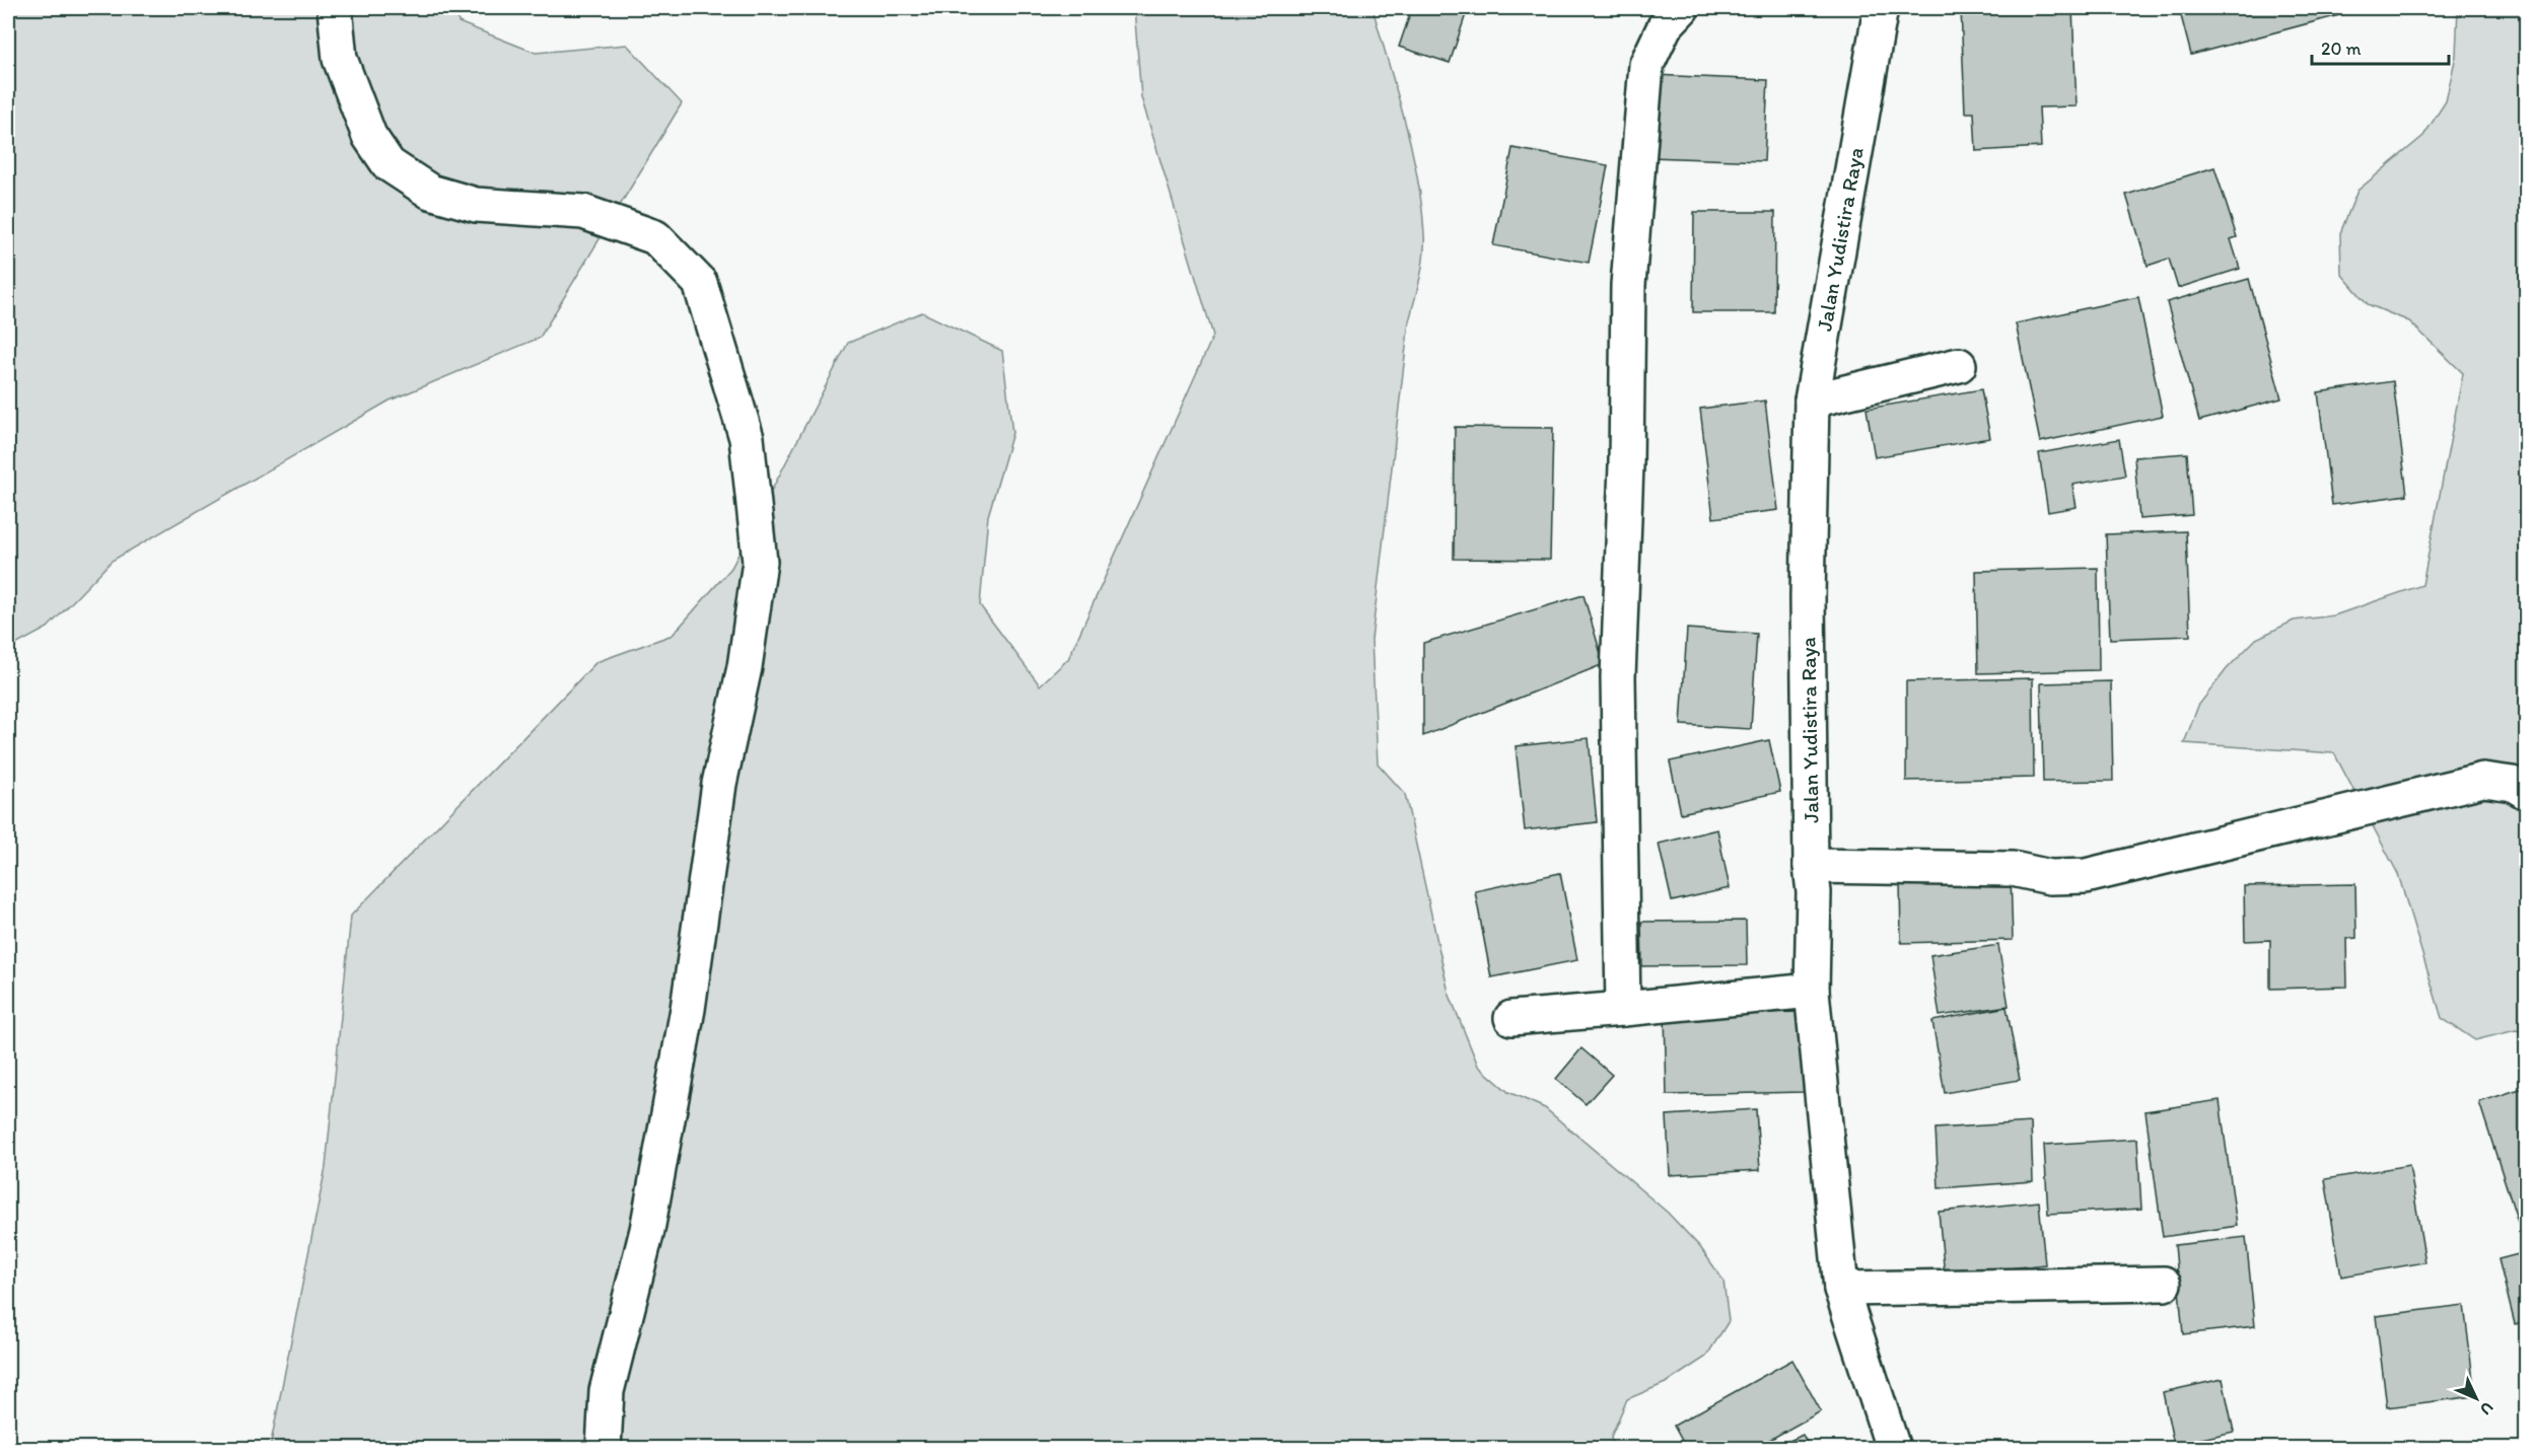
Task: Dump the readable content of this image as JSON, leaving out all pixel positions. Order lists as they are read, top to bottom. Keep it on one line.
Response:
{"streets":{"street":["Jalan Yudistira Raya"]},"scale_bar":"20 m","north":"bottom right"}
